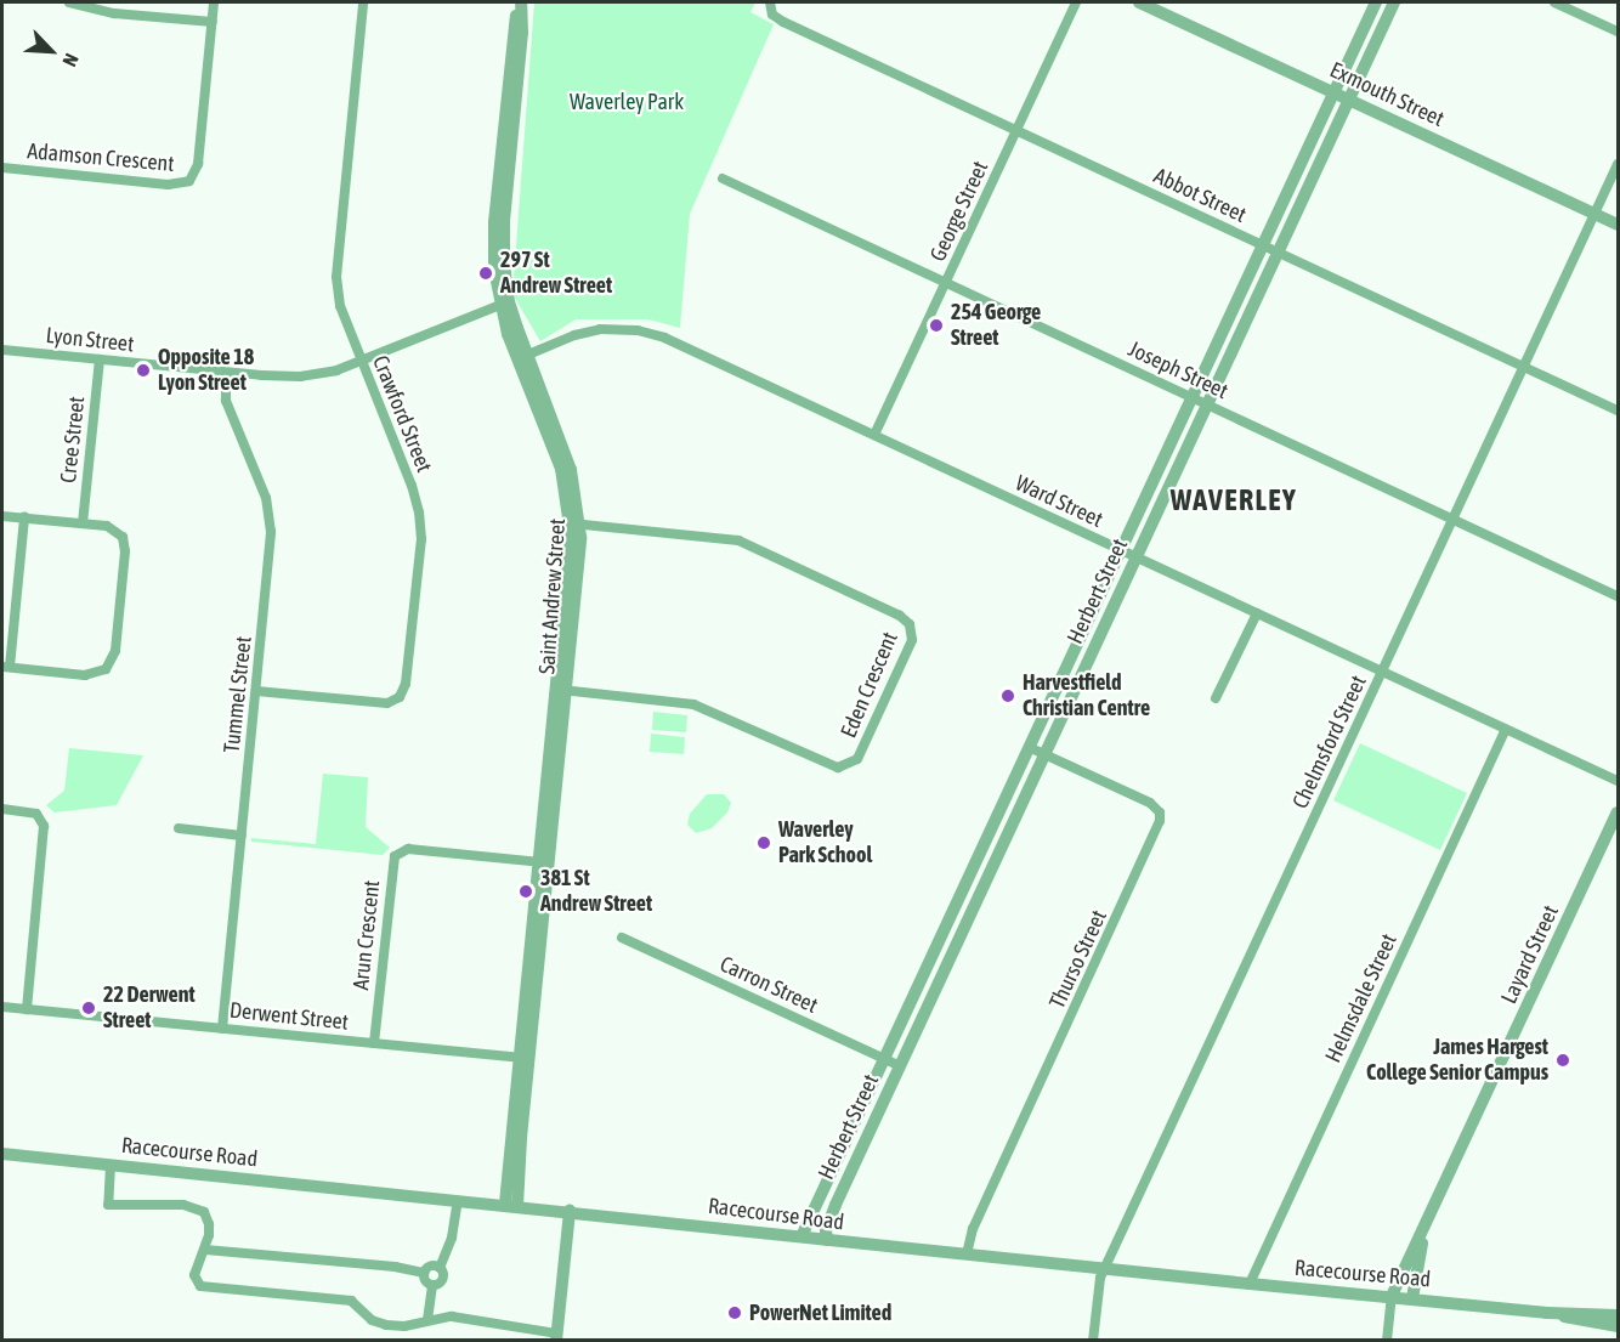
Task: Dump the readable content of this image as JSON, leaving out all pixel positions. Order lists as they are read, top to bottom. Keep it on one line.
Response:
{"streets":{"street":["Exmouth Street","Adamson Crescent","Abbot Street","George Street","Lyon Street","Joseph Street","Crawford Street","Cree Street","Ward Street","Herbert Street","Saint Andrew Street","Eden Crescent","Tummel Street","Chelmsford Street","Arun Crescent","Layard Street","Thurso Street","Carron Street","Helmsdale Street","Derwent Street","Racecourse Road"]},"crossings":[["Exmouth Street","Herbert Street"],["Exmouth Street","Chelmsford Street"],["Abbot Street","George Street"],["Abbot Street","Herbert Street"],["Abbot Street","Chelmsford Street"],["George Street","Joseph Street"],["George Street","Ward Street"],["Lyon Street","Crawford Street"],["Lyon Street","Cree Street"],["Lyon Street","Saint Andrew Street"],["Lyon Street","Tummel Street"],["Joseph Street","Herbert Street"],["Joseph Street","Chelmsford Street"],["Crawford Street","Tummel Street"],["Ward Street","Herbert Street"],["Ward Street","Saint Andrew Street"],["Ward Street","Chelmsford Street"],["Ward Street","Helmsdale Street"],["Herbert Street","Thurso Street"],["Herbert Street","Carron Street"],["Herbert Street","Racecourse Road"],["Saint Andrew Street","Eden Crescent"],["Saint Andrew Street","Arun Crescent"],["Saint Andrew Street","Derwent Street"],["Saint Andrew Street","Racecourse Road"],["Tummel Street","Derwent Street"],["Chelmsford Street","Racecourse Road"],["Arun Crescent","Derwent Street"],["Layard Street","Racecourse Road"],["Thurso Street","Racecourse Road"],["Helmsdale Street","Racecourse Road"]],"districts":["WAVERLEY"],"parks":["Waverley Park"],"places":["297 St Andrew Street","254 George Street","Opposite 18 Lyon Street","Harvestfield Christian Centre","Waverley Park School","381 St Andrew Street","22 Derwent Street","James Hargest College Senior Campus","PowerNet Limited"],"north":"bottom right"}
